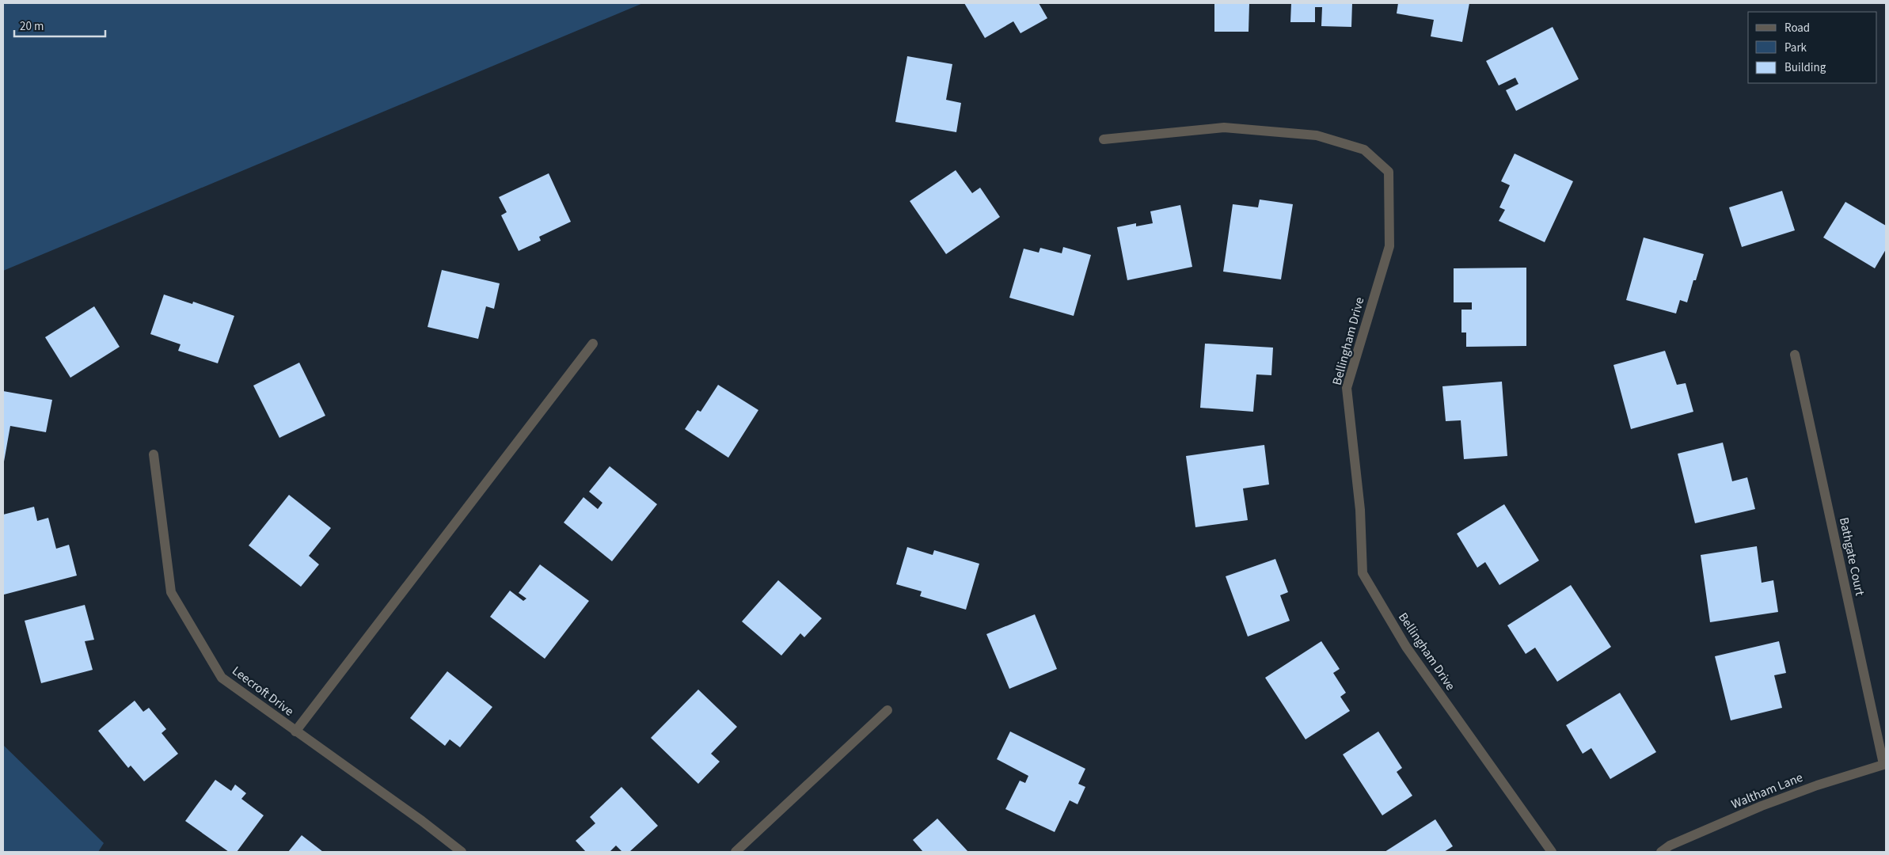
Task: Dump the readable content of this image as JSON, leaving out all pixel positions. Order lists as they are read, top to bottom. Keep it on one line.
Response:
{"streets":{"street":["Bellingham Drive","Bathgate Court","Leecroft Drive","Waltham Lane"]},"crossings":[["Bathgate Court","Waltham Lane"]],"legend":["Road","Park","Building"],"scale_bar":"20 m"}
